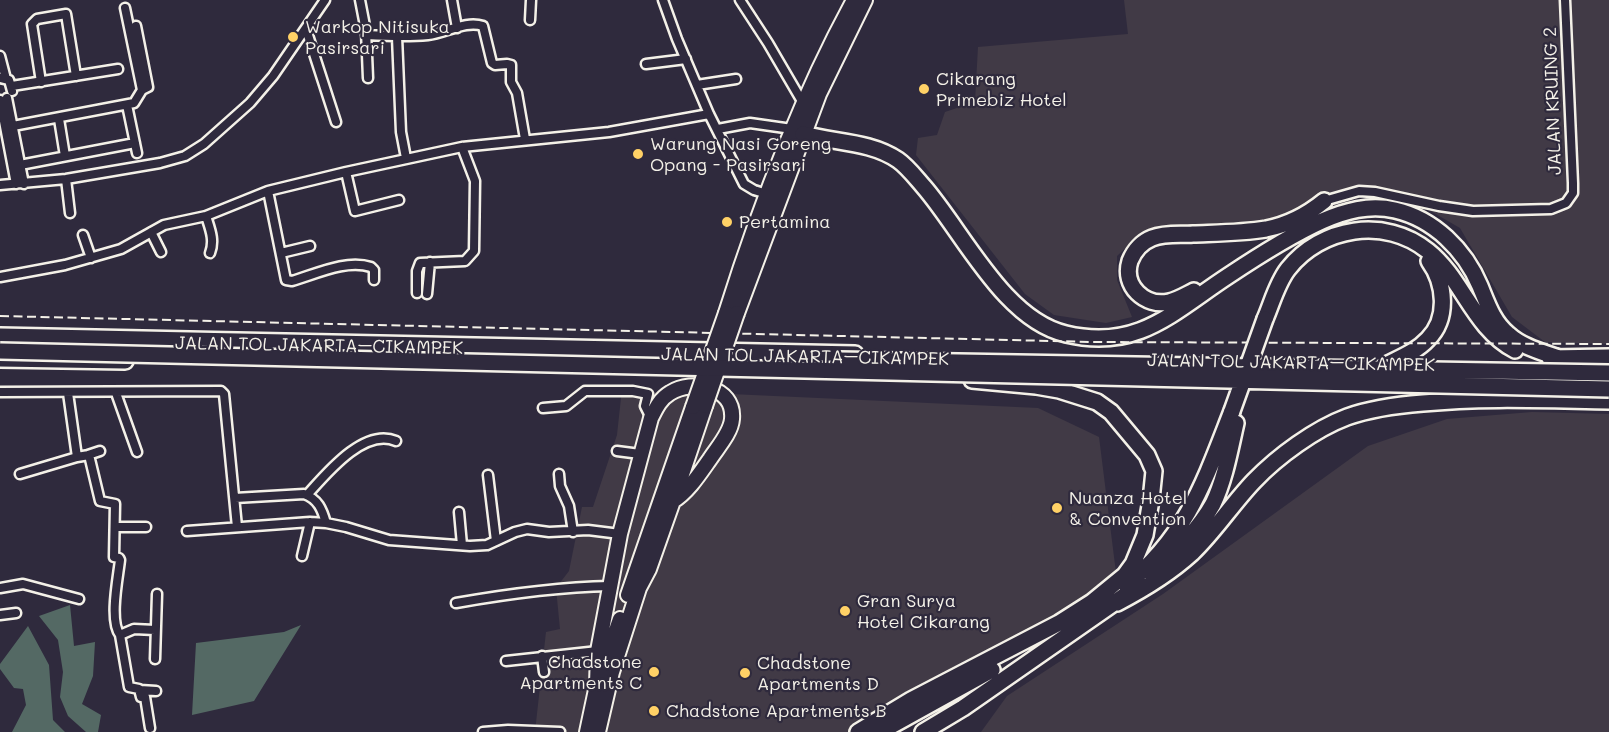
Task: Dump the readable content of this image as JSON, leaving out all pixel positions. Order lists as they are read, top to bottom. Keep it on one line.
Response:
{"streets":{"highway":["JALAN TOL JAKARTA–CIKAMPEK"],"street":["JALAN KRUING 2"]},"places":["Warkop Nitisuka Pasirsari","Cikarang Primebiz Hotel","Warung Nasi Goreng Opang - Pasirsari","Pertamina","Nuanza Hotel & Convention","Gran Surya Hotel Cikarang","Chadstone Apartments C","Chadstone Apartments D","Chadstone Apartments B"]}
